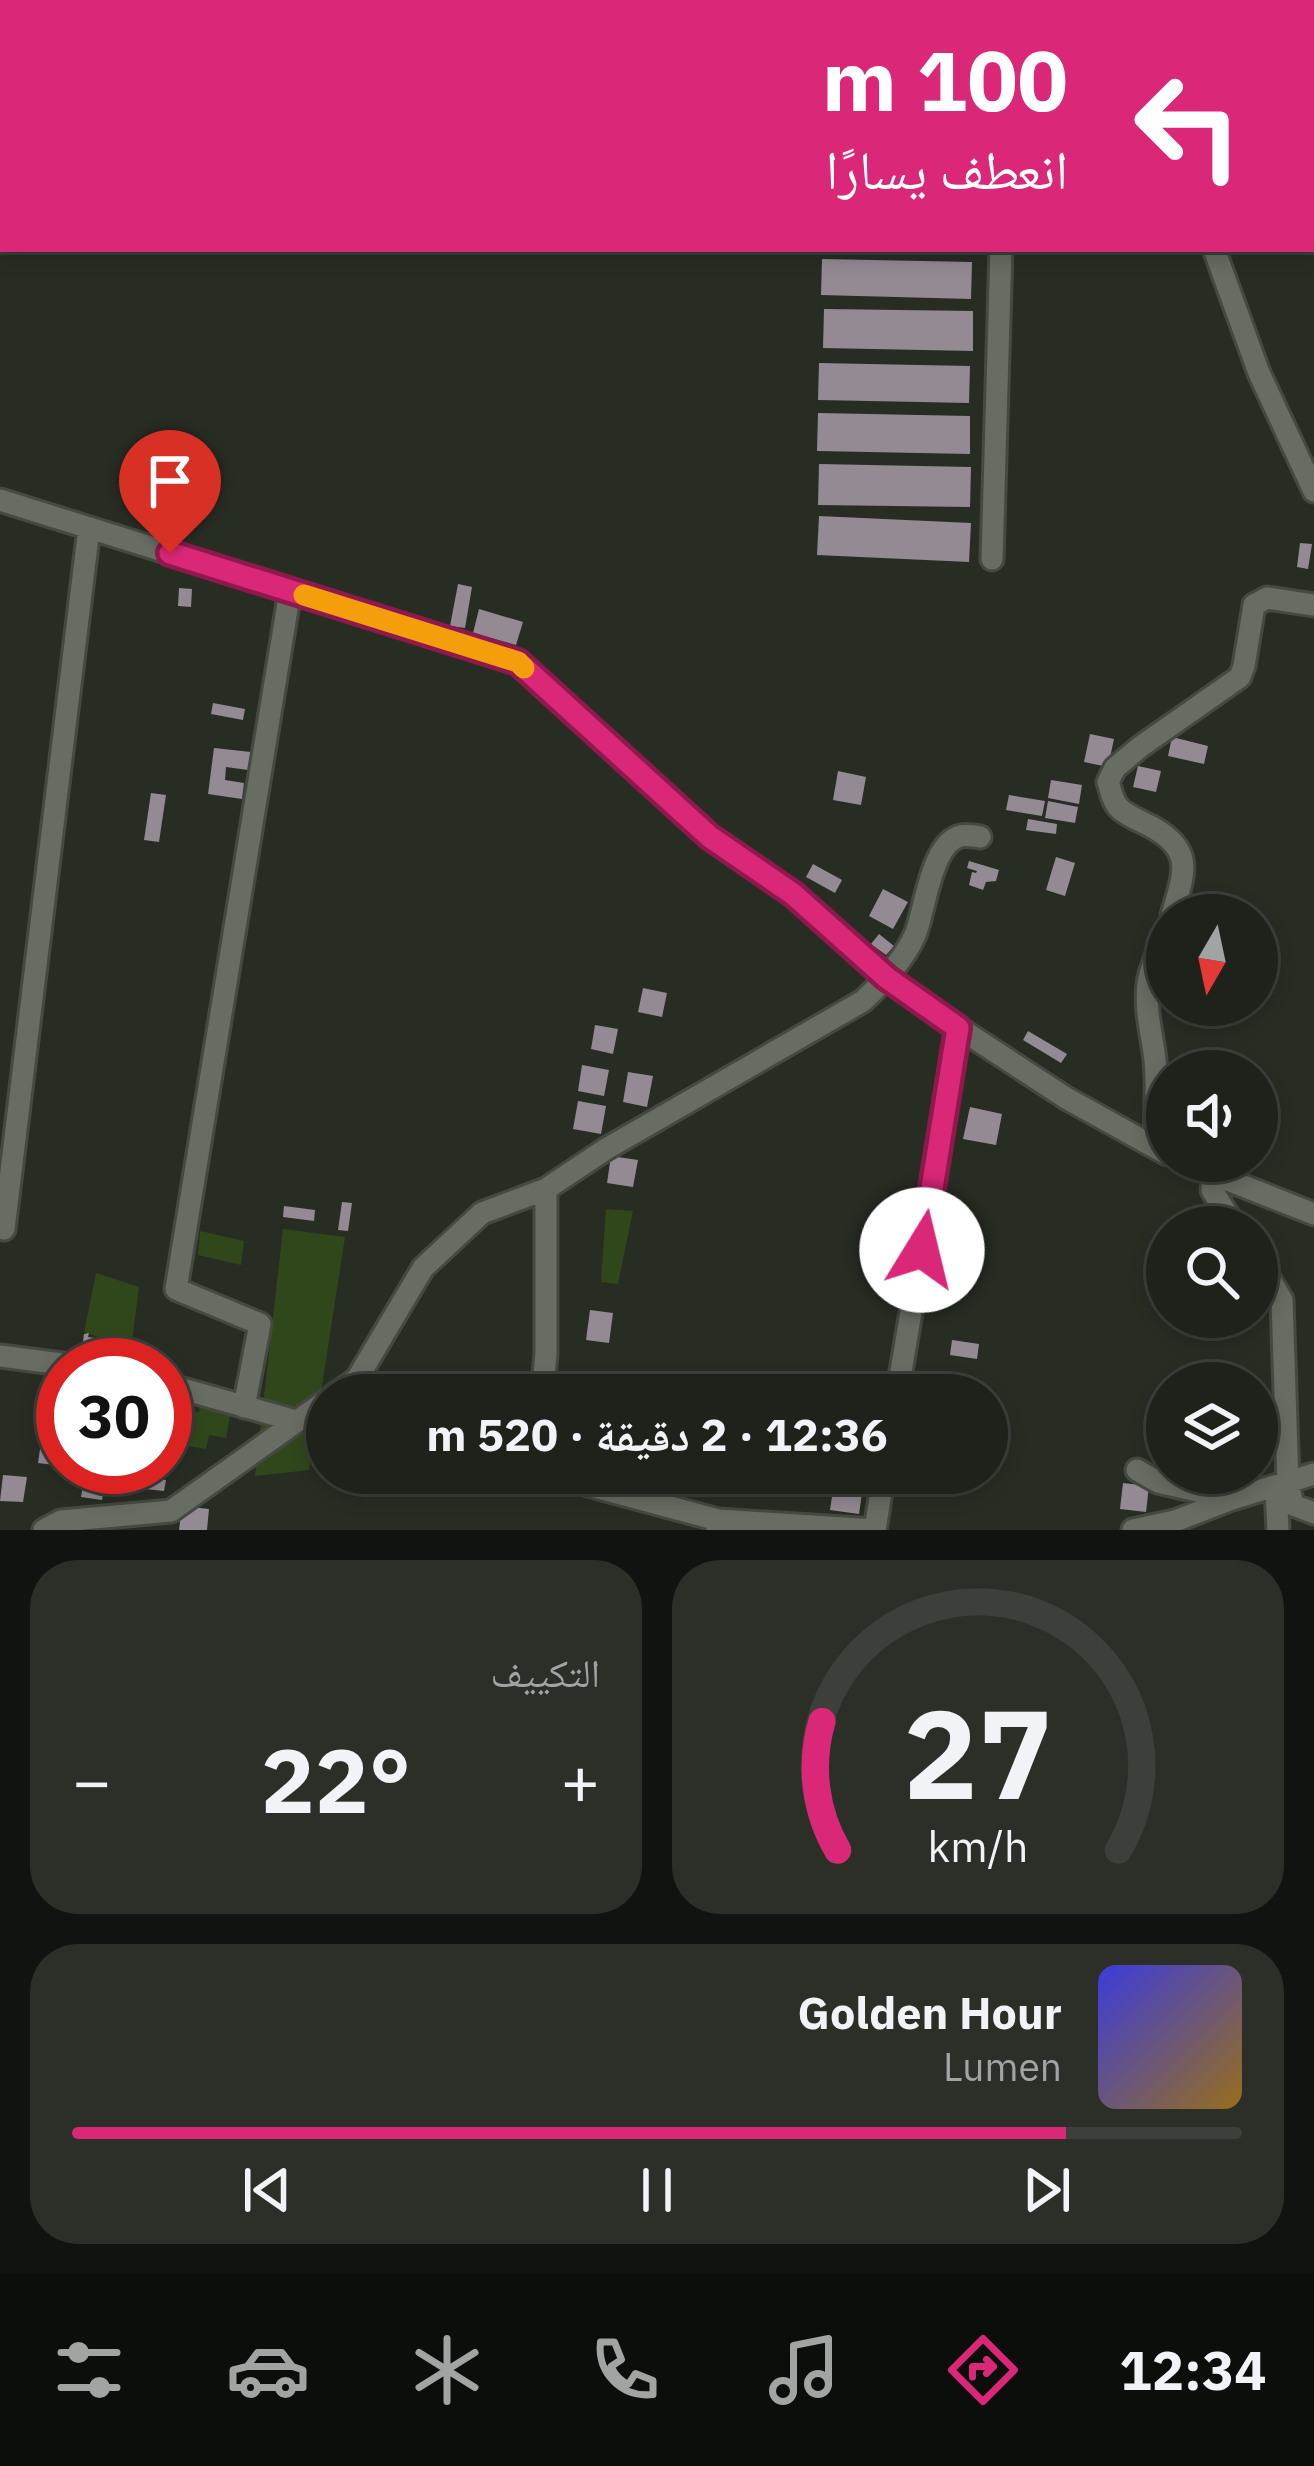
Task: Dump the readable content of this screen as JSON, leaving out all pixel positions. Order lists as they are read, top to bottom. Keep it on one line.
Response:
{"north":"bottom","page":{"turn":["100 m","انعطف يسارًا"],"limit":"30","trip":"12:36 · 2 دقيقة · 520 m","tile":"التكييف","heat":["−","22°","+"],"song":["Golden Hour","Lumen"],"tabs":"12:34","gauge":["27","km/h"]}}
